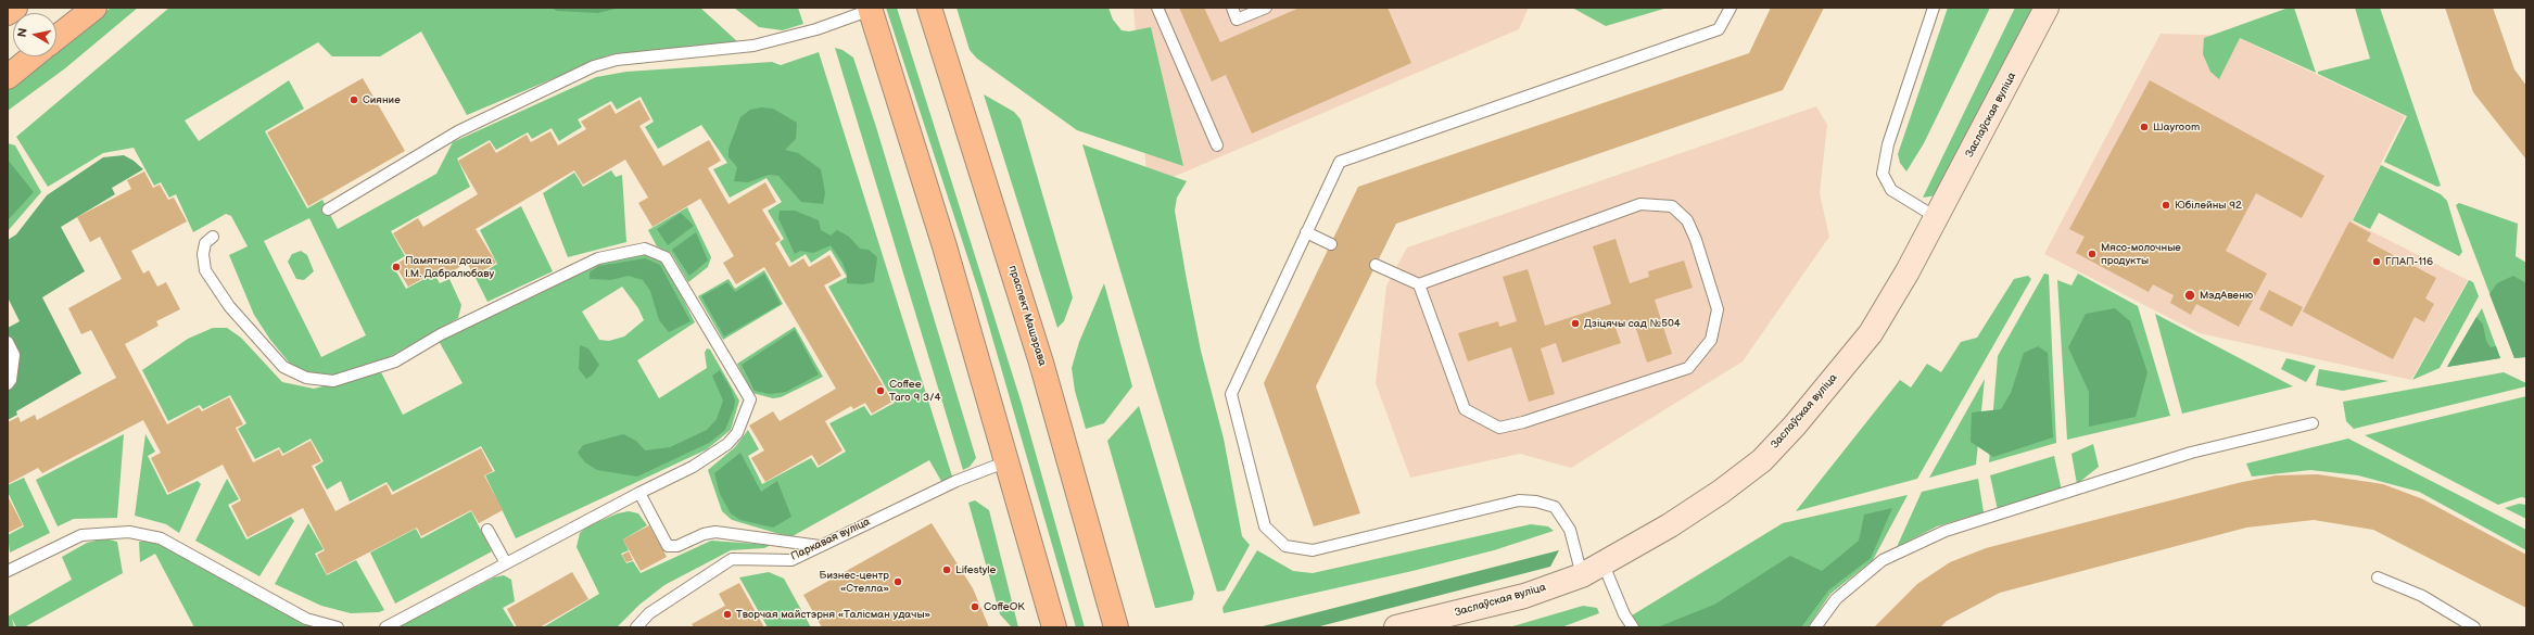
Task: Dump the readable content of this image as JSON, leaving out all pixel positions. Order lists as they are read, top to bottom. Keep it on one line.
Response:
{"streets":{"main road":["Заслаўская вуліца","праспект Машэрава"],"lane":["Паркавая вуліца"]},"places":["Сияние","Шауroom","Юбілейны 92","Мясо-молочные продукты","ГПАП-116","Памятная дошка І.М. Дабралюбаву","МэдАвеню","Дзіцячы сад №504","Coffee Taro 9 3/4","Lifestyle","Бизнес-центр «Стелла»","CoffeOK","Творчая майстэрня «Талісман удачы»"],"north":"left"}
